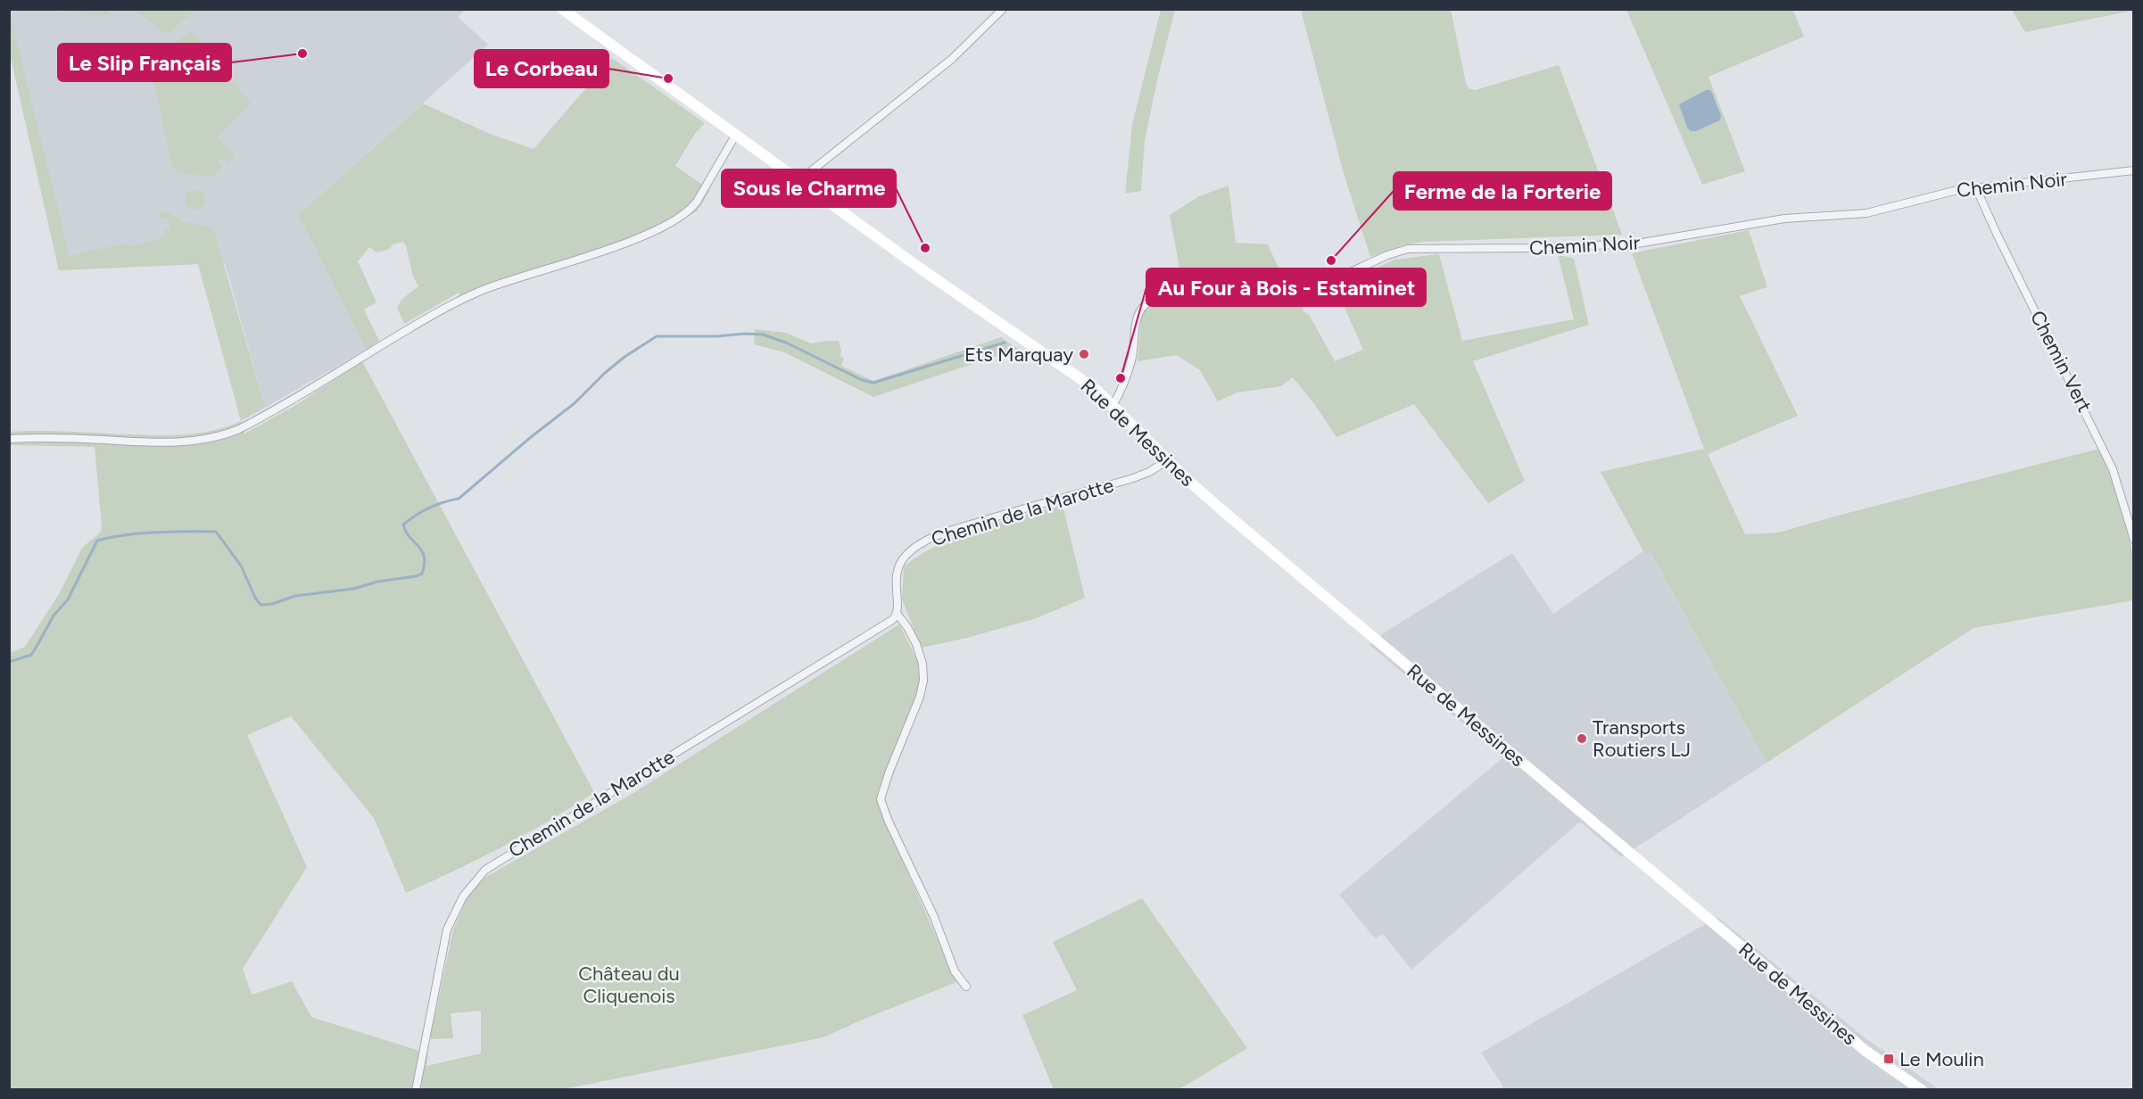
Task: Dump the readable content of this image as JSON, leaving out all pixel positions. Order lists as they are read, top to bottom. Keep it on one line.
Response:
{"streets":{"main road":["Rue de Messines"],"street":["Chemin Noir","Chemin Vert","Chemin de la Marotte"]},"crossings":[["Chemin Noir","Chemin Vert"],["Chemin Noir","Rue de Messines"],["Rue de Messines","Chemin de la Marotte"]],"parks":["Château du Cliquenois"],"places":{"other":["Le Slip Français","Le Corbeau","Sous le Charme","Ferme de la Forterie","Ets Marquay","Au Four à Bois - Estaminet","Transports Routiers LJ"],"transit":["Le Moulin"]}}
